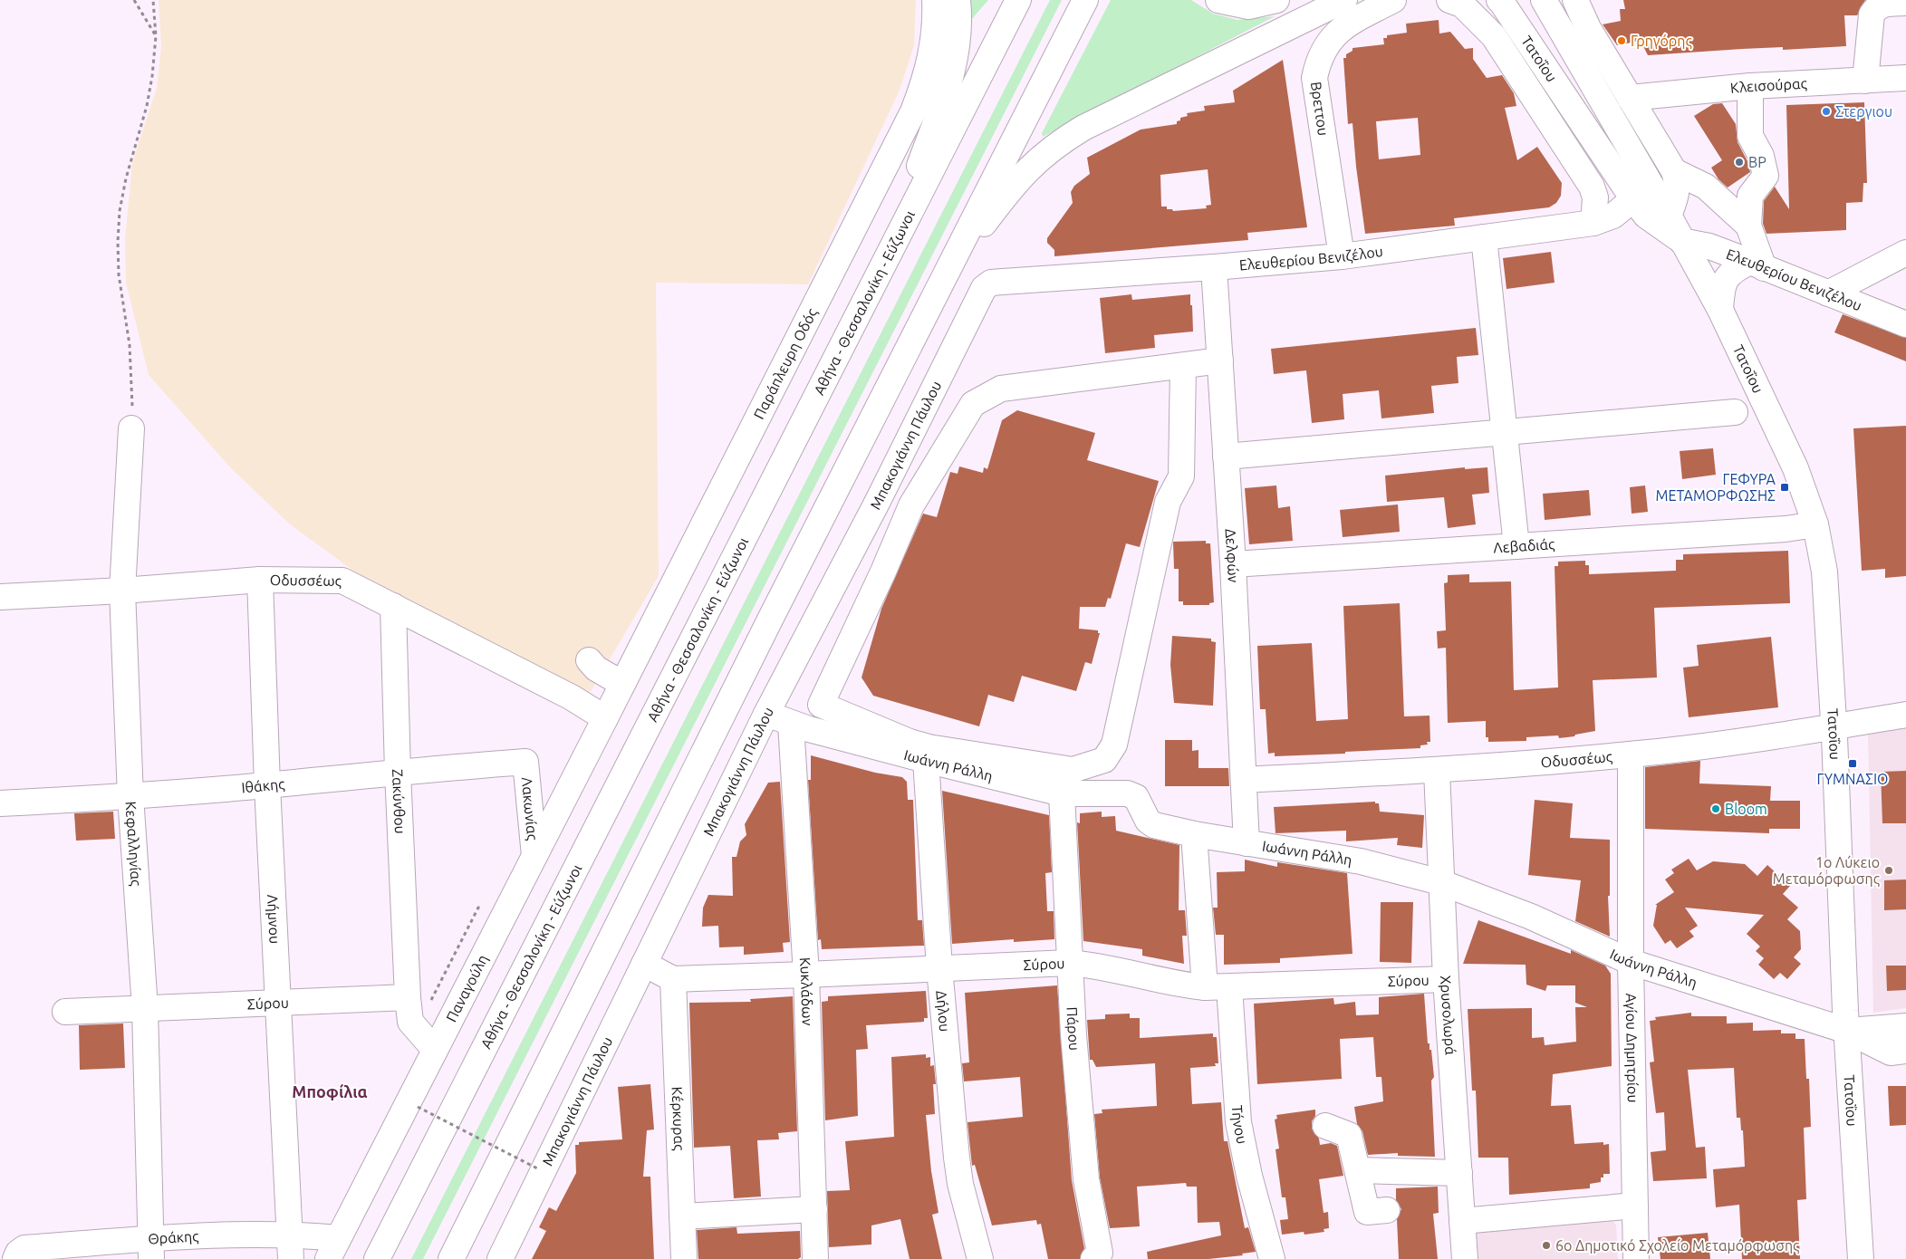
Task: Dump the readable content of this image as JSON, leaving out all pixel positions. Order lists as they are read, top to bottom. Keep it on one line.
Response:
{"streets":{"main road":["Τατοΐου","Κλεισούρας","Βρεττου","Ελευθερίου Βενιζέλου","Αθήνα - Θεσσαλονίκη - Εύζωνοι","Παράπλευρη Οδός","Μπακογιάννη Πάυλου","Λεβαδιάς","Δελφών","Οδυσσέως","Ιωάννη Ράλλη","Ιθάκης","Ζακύνθου","Λακωνίας","Κεφαλληνίας","Λήμνου","Σύρου","Παναγούλη","Κυκλάδων","Δήλου","Χρυσολωρά","Πάρου","Αγίου Δημητρίου","Κέρκυρας","Τήνου","Θράκης"]},"crossings":[["Τατοΐου","Ελευθερίου Βενιζέλου"],["Τατοΐου","Λεβαδιάς"],["Τατοΐου","Οδυσσέως"],["Τατοΐου","Ιωάννη Ράλλη"],["Βρεττου","Ελευθερίου Βενιζέλου"],["Ελευθερίου Βενιζέλου","Μπακογιάννη Πάυλου"],["Ελευθερίου Βενιζέλου","Δελφών"],["Παράπλευρη Οδός","Οδυσσέως"],["Παράπλευρη Οδός","Παναγούλη"],["Μπακογιάννη Πάυλου","Ιωάννη Ράλλη"],["Μπακογιάννη Πάυλου","Σύρου"],["Λεβαδιάς","Δελφών"],["Δελφών","Οδυσσέως"],["Δελφών","Ιωάννη Ράλλη"],["Οδυσσέως","Ζακύνθου"],["Οδυσσέως","Κεφαλληνίας"],["Οδυσσέως","Λήμνου"],["Οδυσσέως","Παναγούλη"],["Οδυσσέως","Χρυσολωρά"],["Οδυσσέως","Αγίου Δημητρίου"],["Ιωάννη Ράλλη","Κυκλάδων"],["Ιωάννη Ράλλη","Δήλου"],["Ιωάννη Ράλλη","Χρυσολωρά"],["Ιωάννη Ράλλη","Πάρου"],["Ιωάννη Ράλλη","Αγίου Δημητρίου"],["Ιθάκης","Ζακύνθου"],["Ιθάκης","Λακωνίας"],["Ιθάκης","Κεφαλληνίας"],["Ιθάκης","Λήμνου"],["Ζακύνθου","Σύρου"],["Λακωνίας","Παναγούλη"],["Κεφαλληνίας","Σύρου"],["Κεφαλληνίας","Θράκης"],["Λήμνου","Σύρου"],["Λήμνου","Θράκης"],["Σύρου","Κυκλάδων"],["Σύρου","Δήλου"],["Σύρου","Χρυσολωρά"],["Σύρου","Πάρου"],["Σύρου","Κέρκυρας"],["Σύρου","Τήνου"],["Παναγούλη","Θράκης"]],"districts":["Μποφίλια"],"places":{"other":["Γρηγόρης","Στεργιου","BP","Bloom","1ο Λύκειο Μεταμόρφωσης","6ο Δημοτικό Σχολείο Μεταμόρφωσης"],"transit":["ΓΕΦΥΡΑ ΜΕΤΑΜΟΡΦΩΣΗΣ","ΓΥΜΝΑΣΙΟ"]}}
